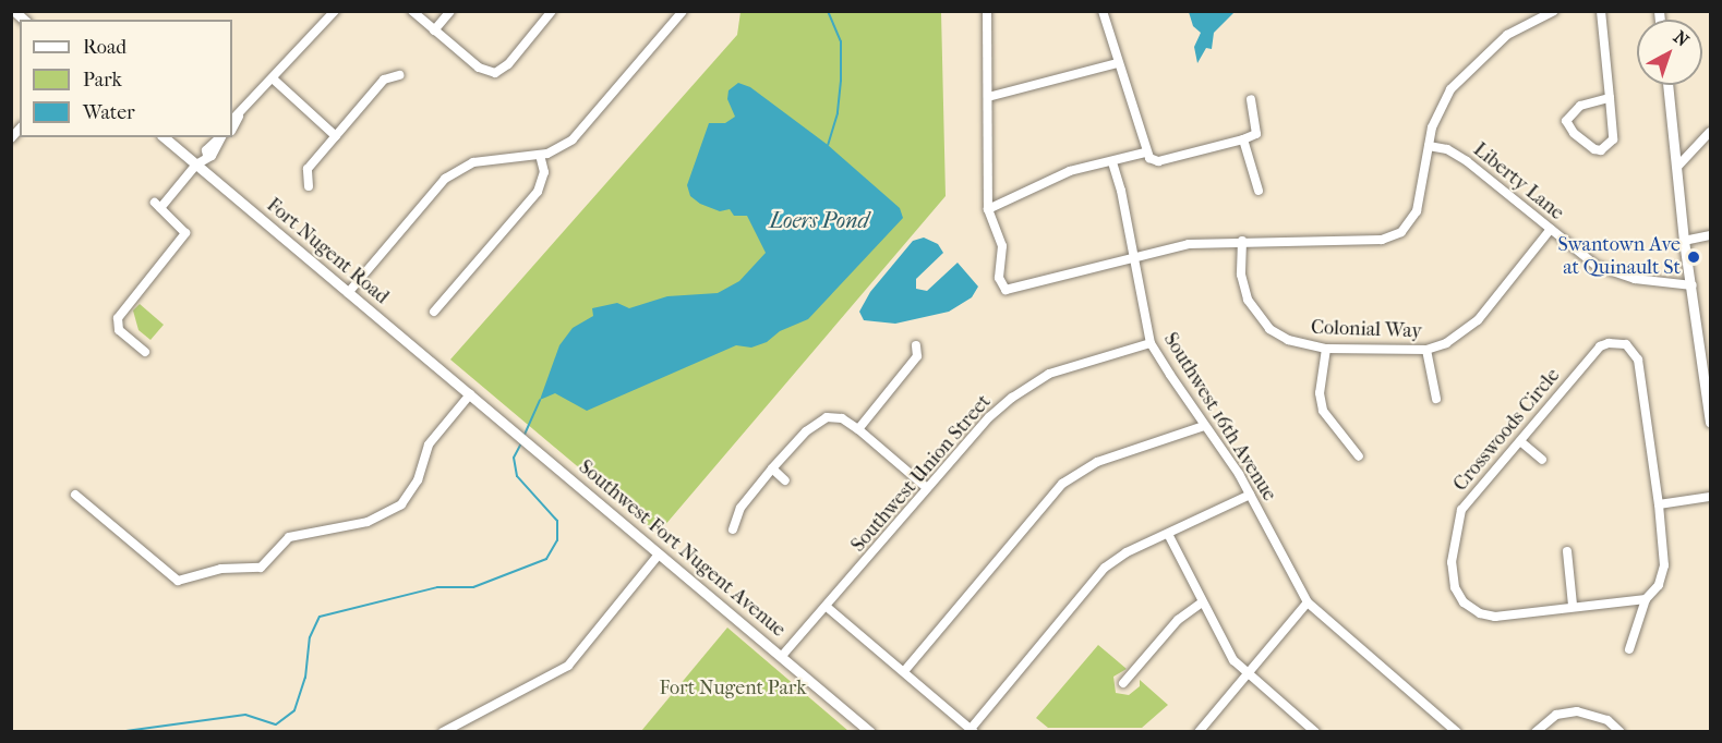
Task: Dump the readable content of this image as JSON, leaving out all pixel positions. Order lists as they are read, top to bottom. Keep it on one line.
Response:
{"streets":{"street":["Liberty Lane","Fort Nugent Road","Colonial Way","Southwest 16th Avenue","Crosswoods Circle","Southwest Union Street","Southwest Fort Nugent Avenue"]},"crossings":[["Liberty Lane","Colonial Way"],["Fort Nugent Road","Southwest Fort Nugent Avenue"],["Southwest 16th Avenue","Southwest Union Street"],["Southwest Union Street","Southwest Fort Nugent Avenue"]],"water":["Loers Pond"],"parks":["Fort Nugent Park"],"places":["Swantown Ave at Quinault St"],"legend":["Road","Park","Water"],"north":"top right"}
